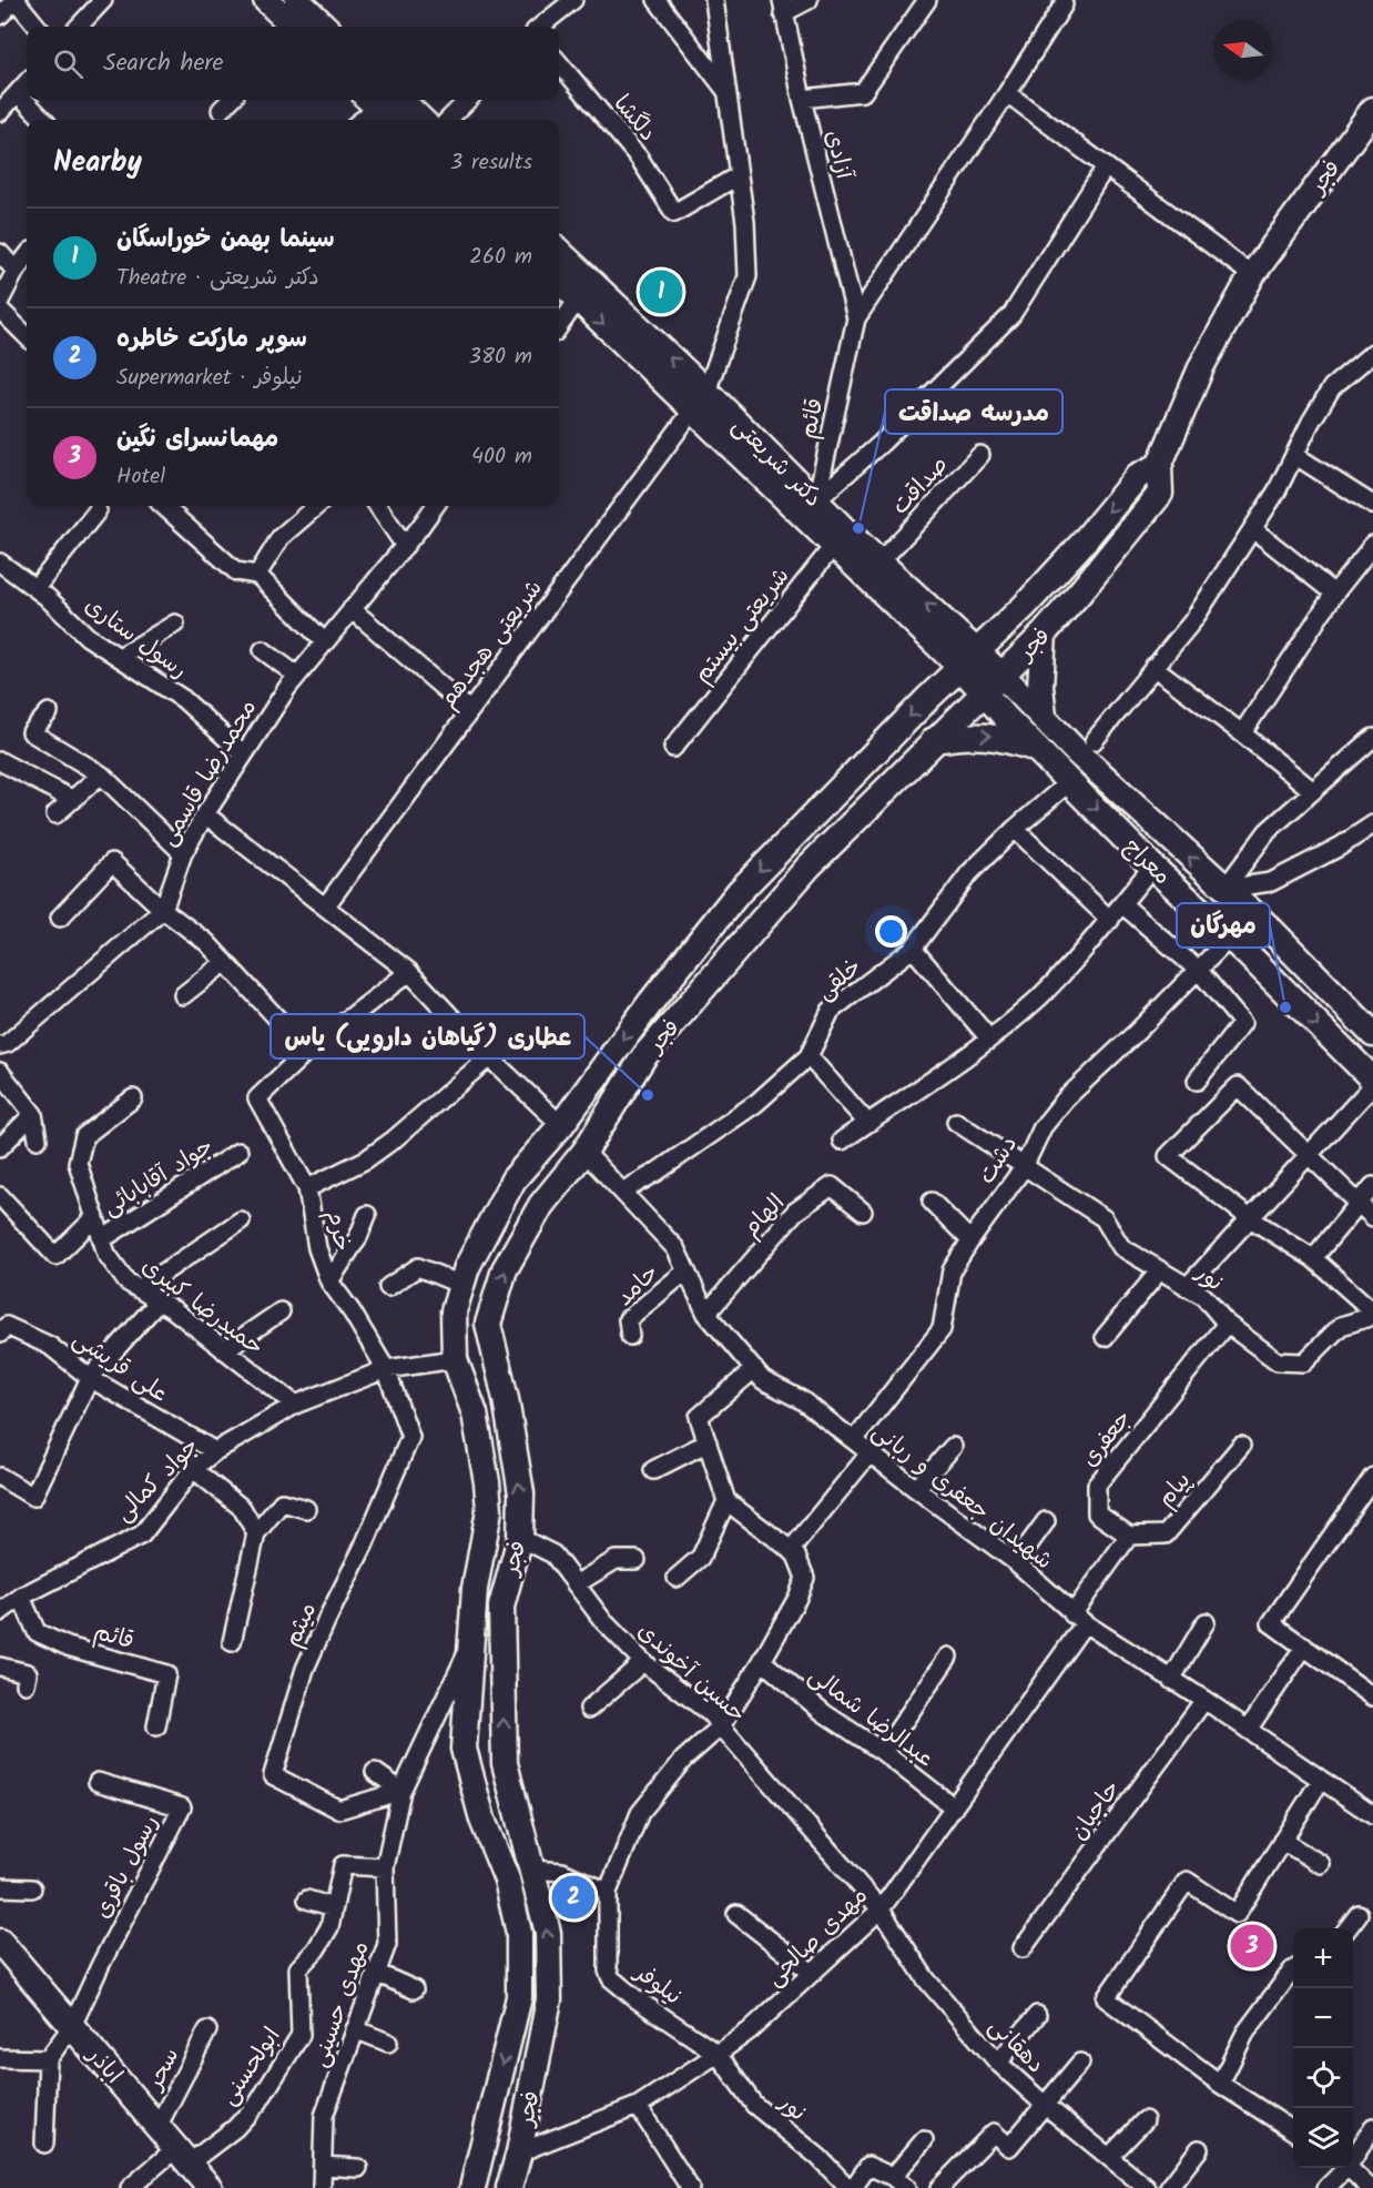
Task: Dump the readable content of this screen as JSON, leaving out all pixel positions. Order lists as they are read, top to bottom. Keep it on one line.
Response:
{"streets":{"main road":["فجر","دکتر شریعتی","معراج","اباذر"],"street":["دلگشا","آزادی","قائم","صداقت","شریعتی بیستم","رسول ستاری","شریعتی هجدهم","محمدرضا قاسمی","خلقی","دشت","جواد آقابابائی","الهام","خرم","نور","حامد","حمیدرضا کبیری","علی قریشی","جعفری","جواد کمالی","پیام","شهیدان جعفری و ربانی","میثم","حسین آخوندی","عبدالرضا شمالی","حاجیان","رسول باقری","مهدی صالحی","نیلوفر","مهدی حسینی","دهقانی","ابولحسنی","سحر"]},"crossings":[["دلگشا","شریعتی هجدهم"],["آزادی","قائم"],["فجر","دکتر شریعتی"],["فجر","معراج"],["فجر","شهیدان جعفری و ربانی"],["فجر","حسین آخوندی"],["فجر","مهدی صالحی"],["قائم","دکتر شریعتی"],["قائم","جواد کمالی"],["دکتر شریعتی","صداقت"],["دکتر شریعتی","شریعتی بیستم"],["دکتر شریعتی","شریعتی هجدهم"],["دکتر شریعتی","معراج"],["رسول ستاری","محمدرضا قاسمی"],["معراج","خلقی"],["معراج","دشت"],["خلقی","شهیدان جعفری و ربانی"],["دشت","نور"],["دشت","شهیدان جعفری و ربانی"],["جواد آقابابائی","حمیدرضا کبیری"],["الهام","شهیدان جعفری و ربانی"],["خرم","جواد کمالی"],["خرم","میثم"],["نور","جعفری"],["نور","مهدی صالحی"],["نور","نیلوفر"],["حامد","شهیدان جعفری و ربانی"],["حمیدرضا کبیری","جواد کمالی"],["علی قریشی","جواد کمالی"],["جعفری","پیام"],["جواد کمالی","میثم"],["شهیدان جعفری و ربانی","حاجیان"],["شهیدان جعفری و ربانی","مهدی صالحی"],["میثم","مهدی حسینی"],["حسین آخوندی","مهدی صالحی"],["حسین آخوندی","دهقانی"],["عبدالرضا شمالی","مهدی صالحی"],["رسول باقری","اباذر"],["مهدی صالحی","نیلوفر"],["مهدی صالحی","دهقانی"],["مهدی حسینی","ابولحسنی"],["اباذر","ابولحسنی"],["اباذر","سحر"]],"places":["مدرسه صداقت","مهرگان","عطاری (گیاهان دارویی) یاس"],"north":"left","page":{"search":"Search here","heading":["Nearby","3 results"],"list":[{"mark":"1","name":"سینما بهمن خوراسگان","note":"Theatre · دکتر شریعتی","value":"260 m"},{"mark":"2","name":"سوپر مارکت خاطره","note":"Supermarket · نیلوفر","value":"380 m"},{"mark":"3","name":"مهمانسرای نگین","note":"Hotel","value":"400 m"}],"pins":["1","2","3"],"map_buttons":["+","−"]}}
